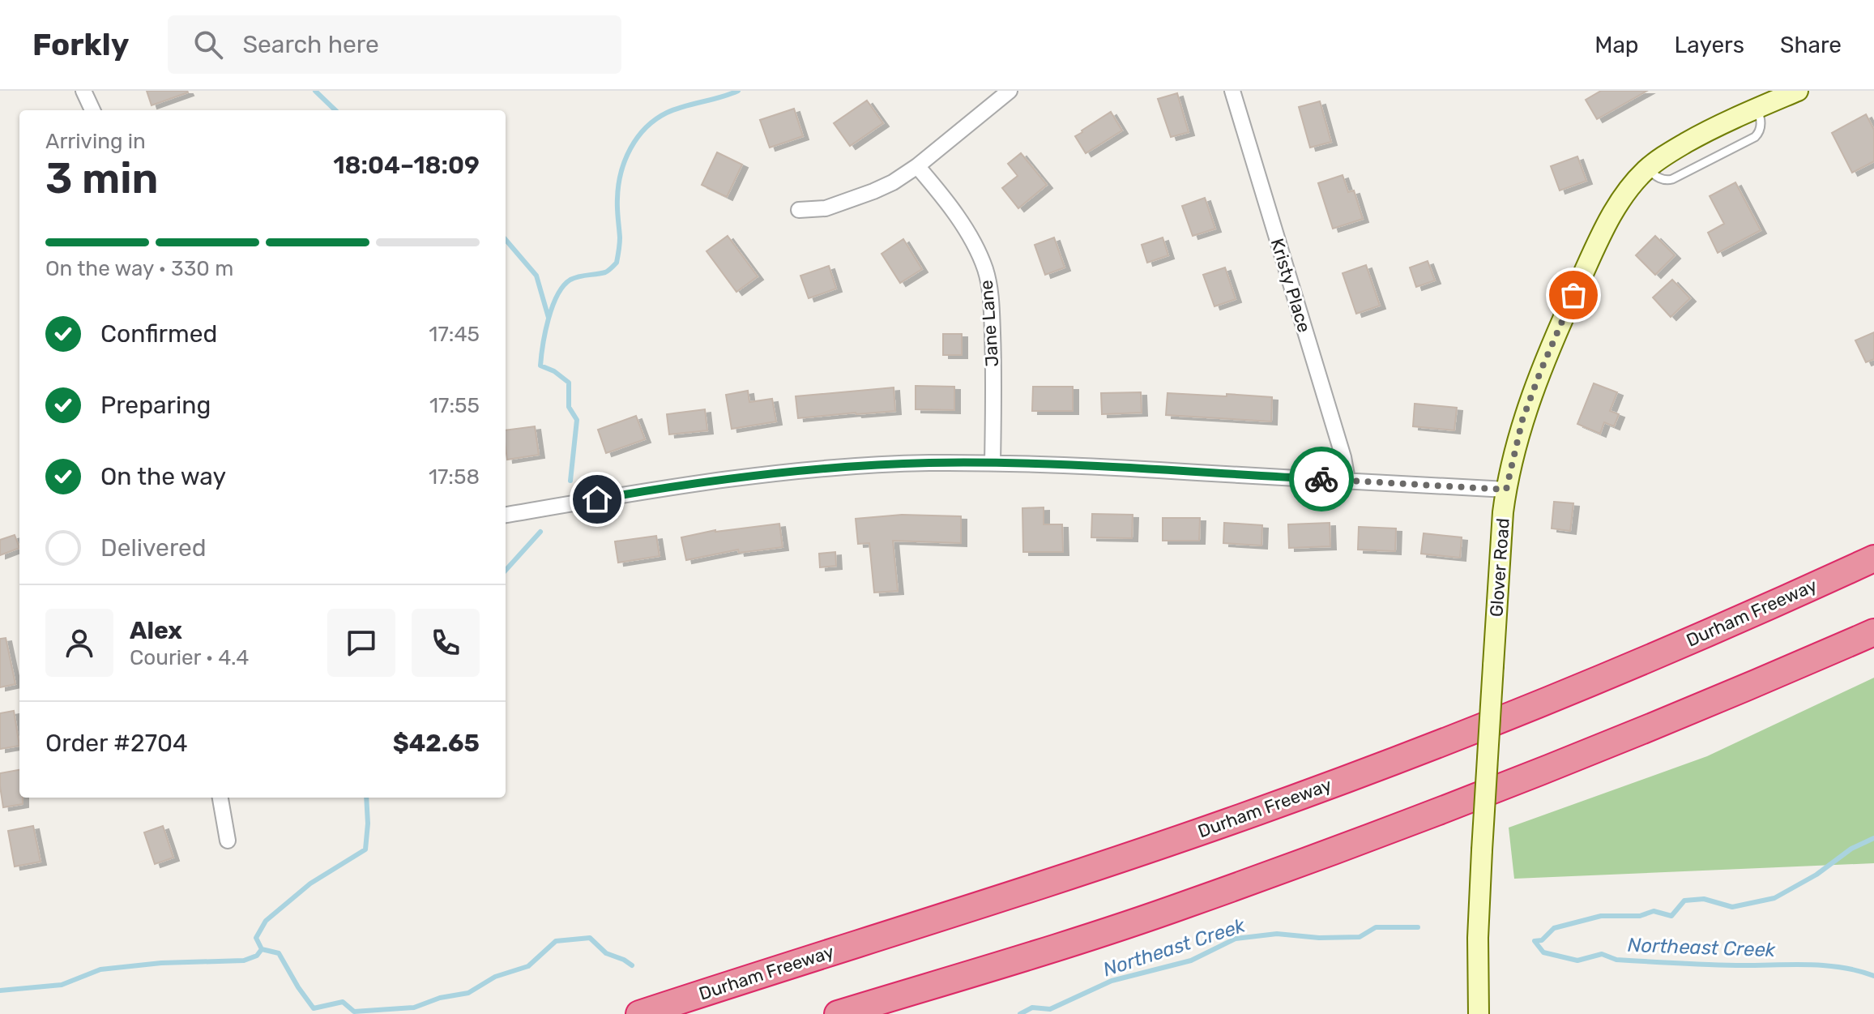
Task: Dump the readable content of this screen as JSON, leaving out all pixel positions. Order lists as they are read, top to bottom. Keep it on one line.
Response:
{"streets":{"highway":["Durham Freeway"],"street":["Kristy Place","Jane Lane","Glover Road"]},"water":["Northeast Creek"],"page":{"header":"Forkly","search":"Search here","nav":["Map","Layers","Share"],"heading":["3 min","Arriving in","18:04–18:09"],"panel":["Alex","Courier · 4.4","Order #2704","$42.65"],"bar":"On the way · 330 m","list":[["Confirmed","17:45"],["Preparing","17:55"],["On the way","17:58"],"Delivered"]}}
